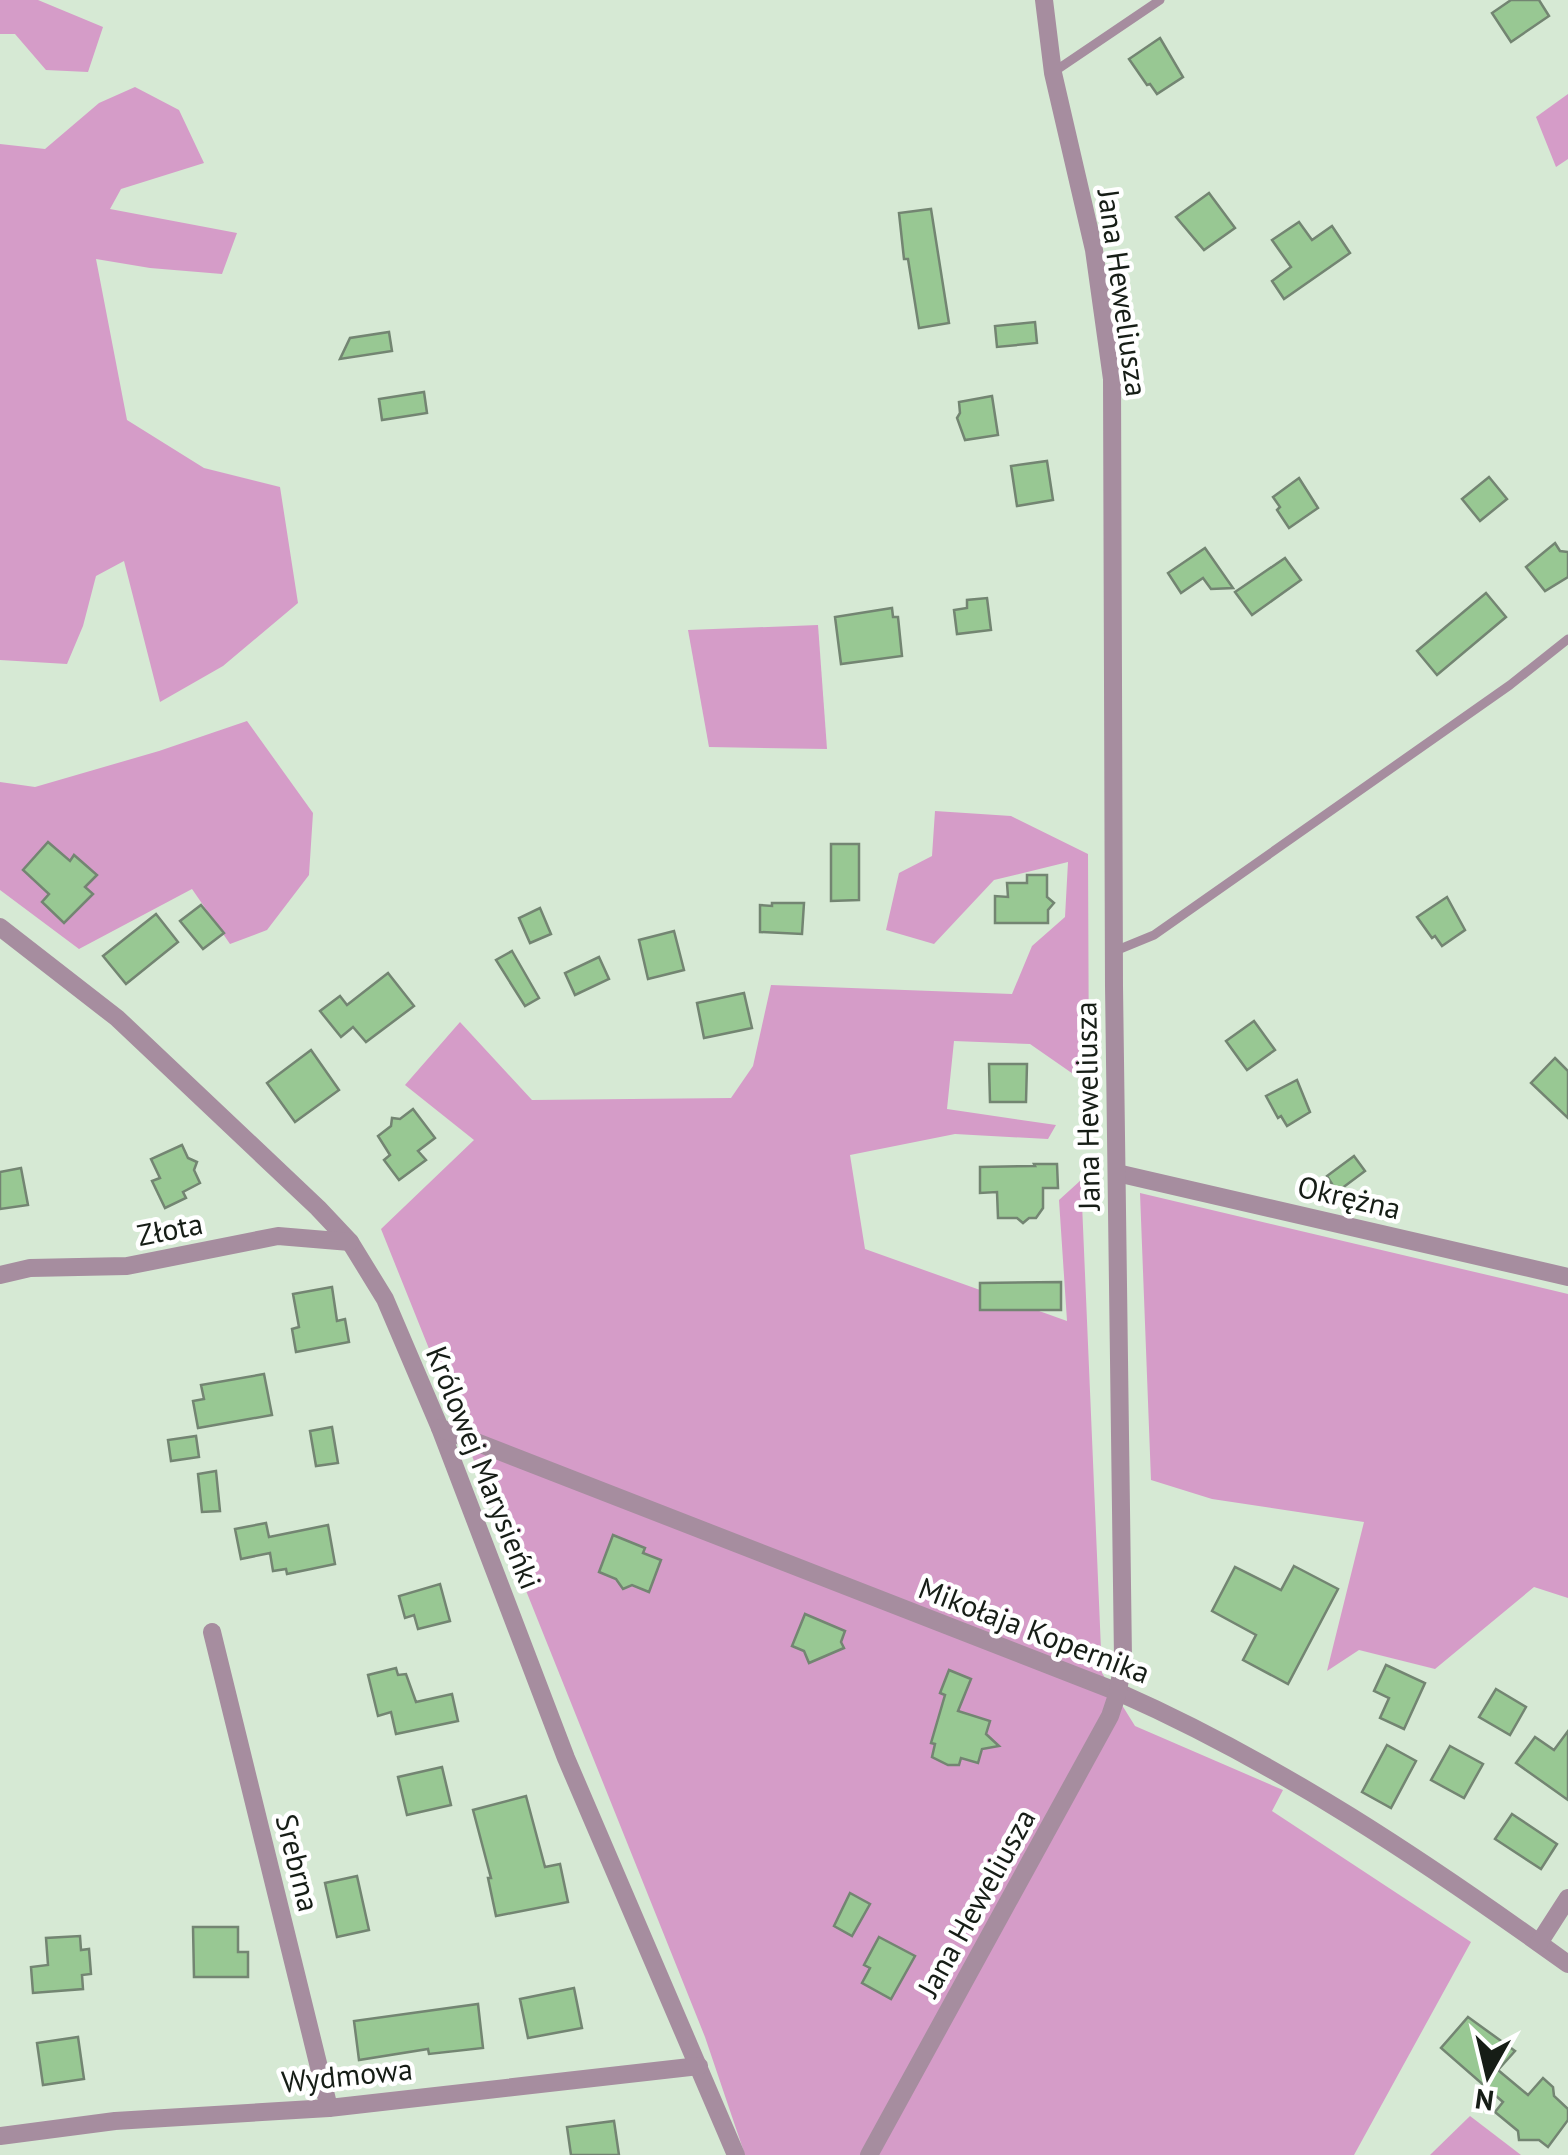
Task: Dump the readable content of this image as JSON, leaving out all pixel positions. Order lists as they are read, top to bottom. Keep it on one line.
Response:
{"streets":{"street":["Jana Heweliusza","Okrężna","Złota","Królowej Marysieńki","Mikołaja Kopernika","Srebrna","Wydmowa"]},"crossings":[["Jana Heweliusza","Okrężna"],["Jana Heweliusza","Mikołaja Kopernika"],["Złota","Królowej Marysieńki"],["Królowej Marysieńki","Mikołaja Kopernika"],["Królowej Marysieńki","Wydmowa"],["Srebrna","Wydmowa"]],"north":"bottom"}
